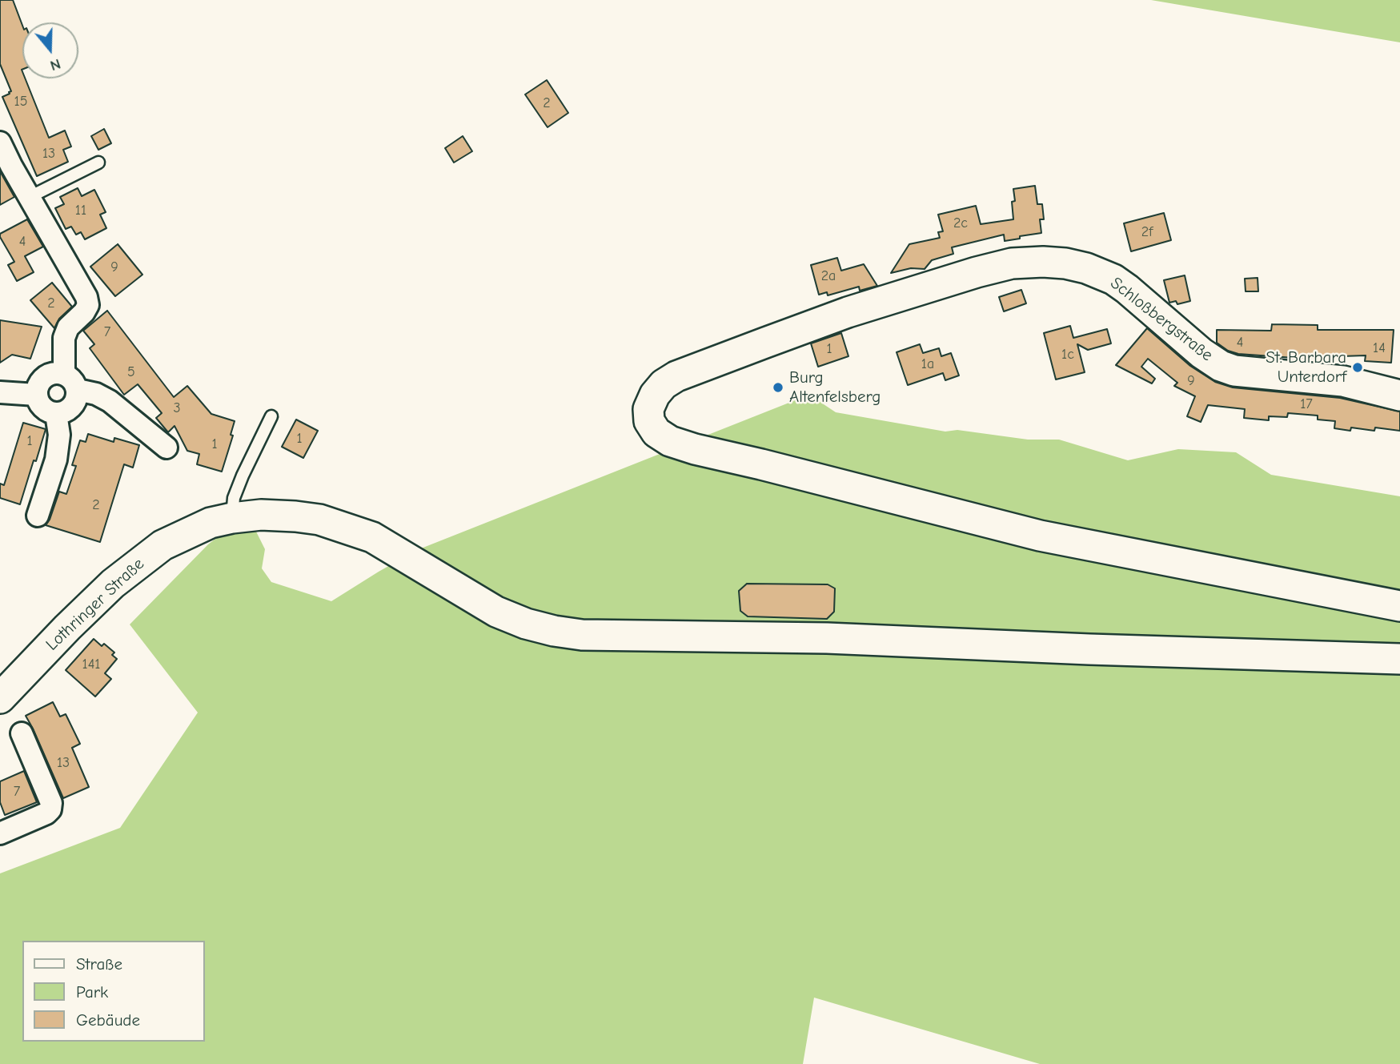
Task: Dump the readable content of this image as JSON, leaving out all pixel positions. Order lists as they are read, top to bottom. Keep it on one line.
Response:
{"streets":{"street":["Schloßbergstraße","Lothringer Straße"]},"places":["St. Barbara Unterdorf","Burg Altenfelsberg"],"house_numbers":["15","2","13","11","2c","2f","4","9","2a","2","7","4","14","1","1c","1a","5","9","17","3","1","1","1","2","141","13","7"],"legend":["Straße","Park","Gebäude"],"north":"bottom"}
